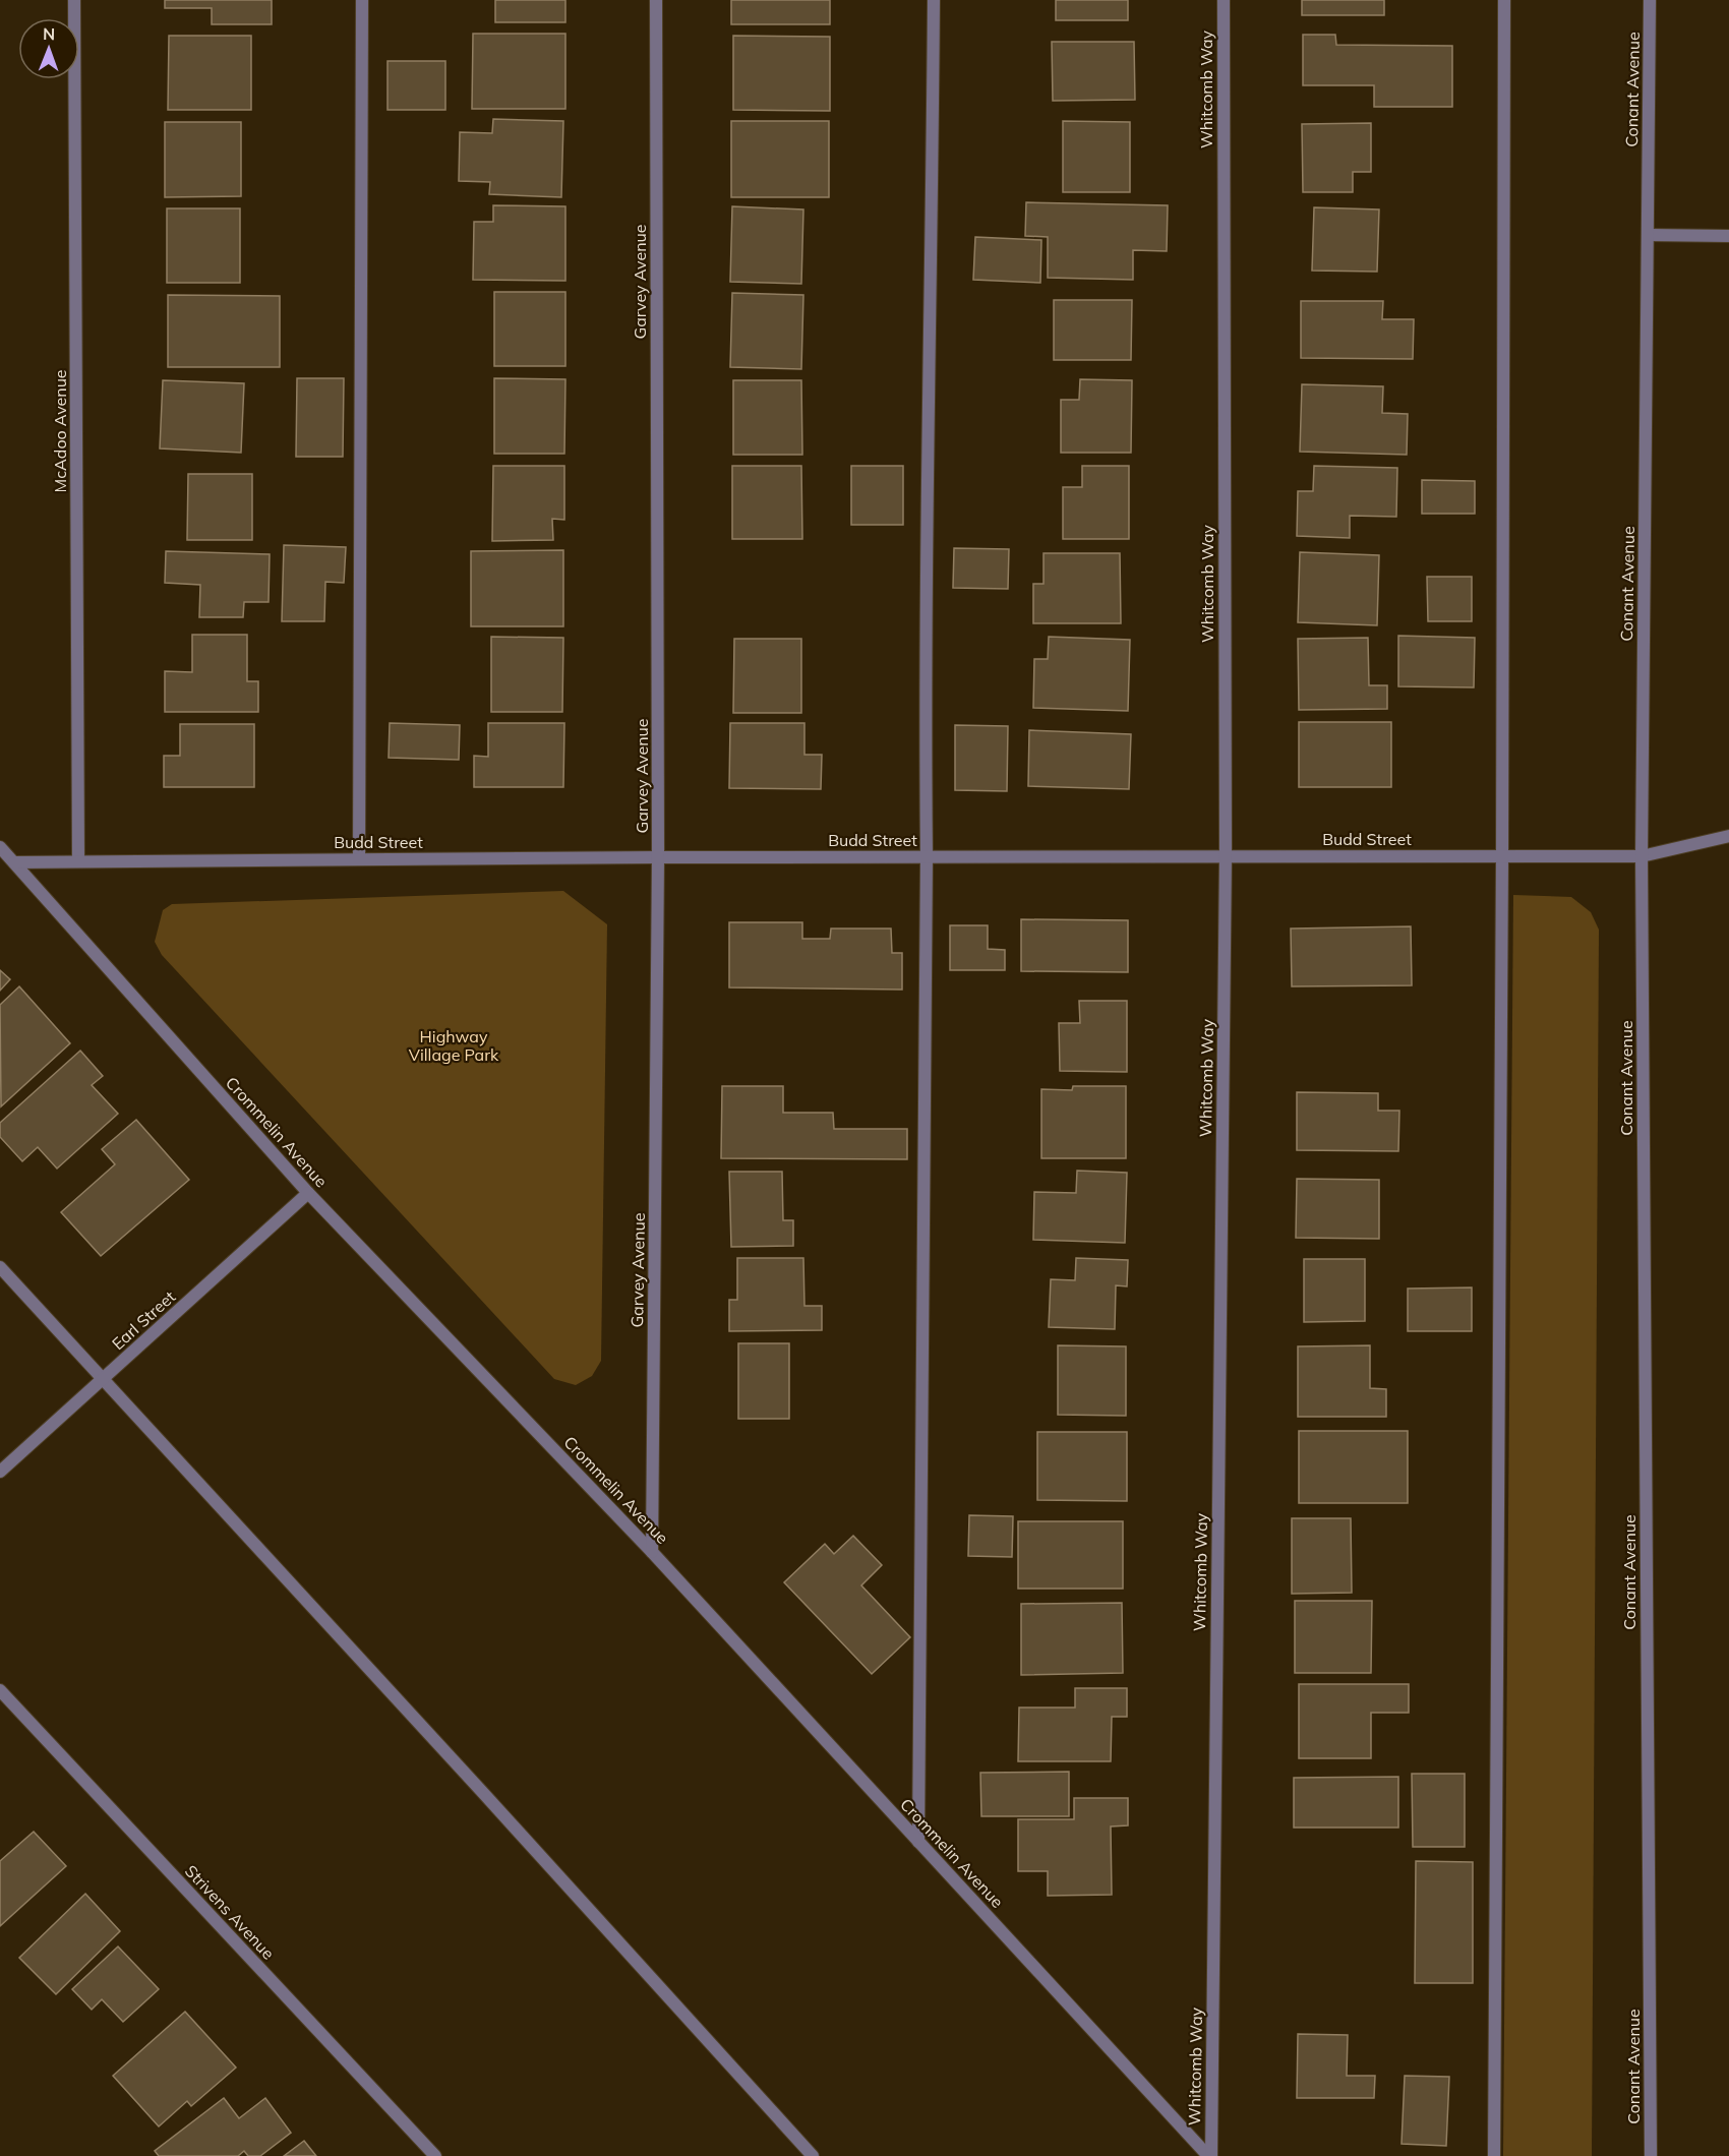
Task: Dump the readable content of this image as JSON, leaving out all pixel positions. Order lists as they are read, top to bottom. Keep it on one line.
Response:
{"streets":{"street":["Whitcomb Way","Conant Avenue","Garvey Avenue","McAdoo Avenue","Budd Street","Crommelin Avenue","Earl Street","Strivens Avenue"]},"crossings":[["Whitcomb Way","Budd Street"],["Whitcomb Way","Crommelin Avenue"],["Conant Avenue","Budd Street"],["Garvey Avenue","Budd Street"],["Garvey Avenue","Crommelin Avenue"],["McAdoo Avenue","Budd Street"],["Budd Street","Crommelin Avenue"],["Crommelin Avenue","Earl Street"]],"parks":["Highway Village Park"],"north":"top"}
